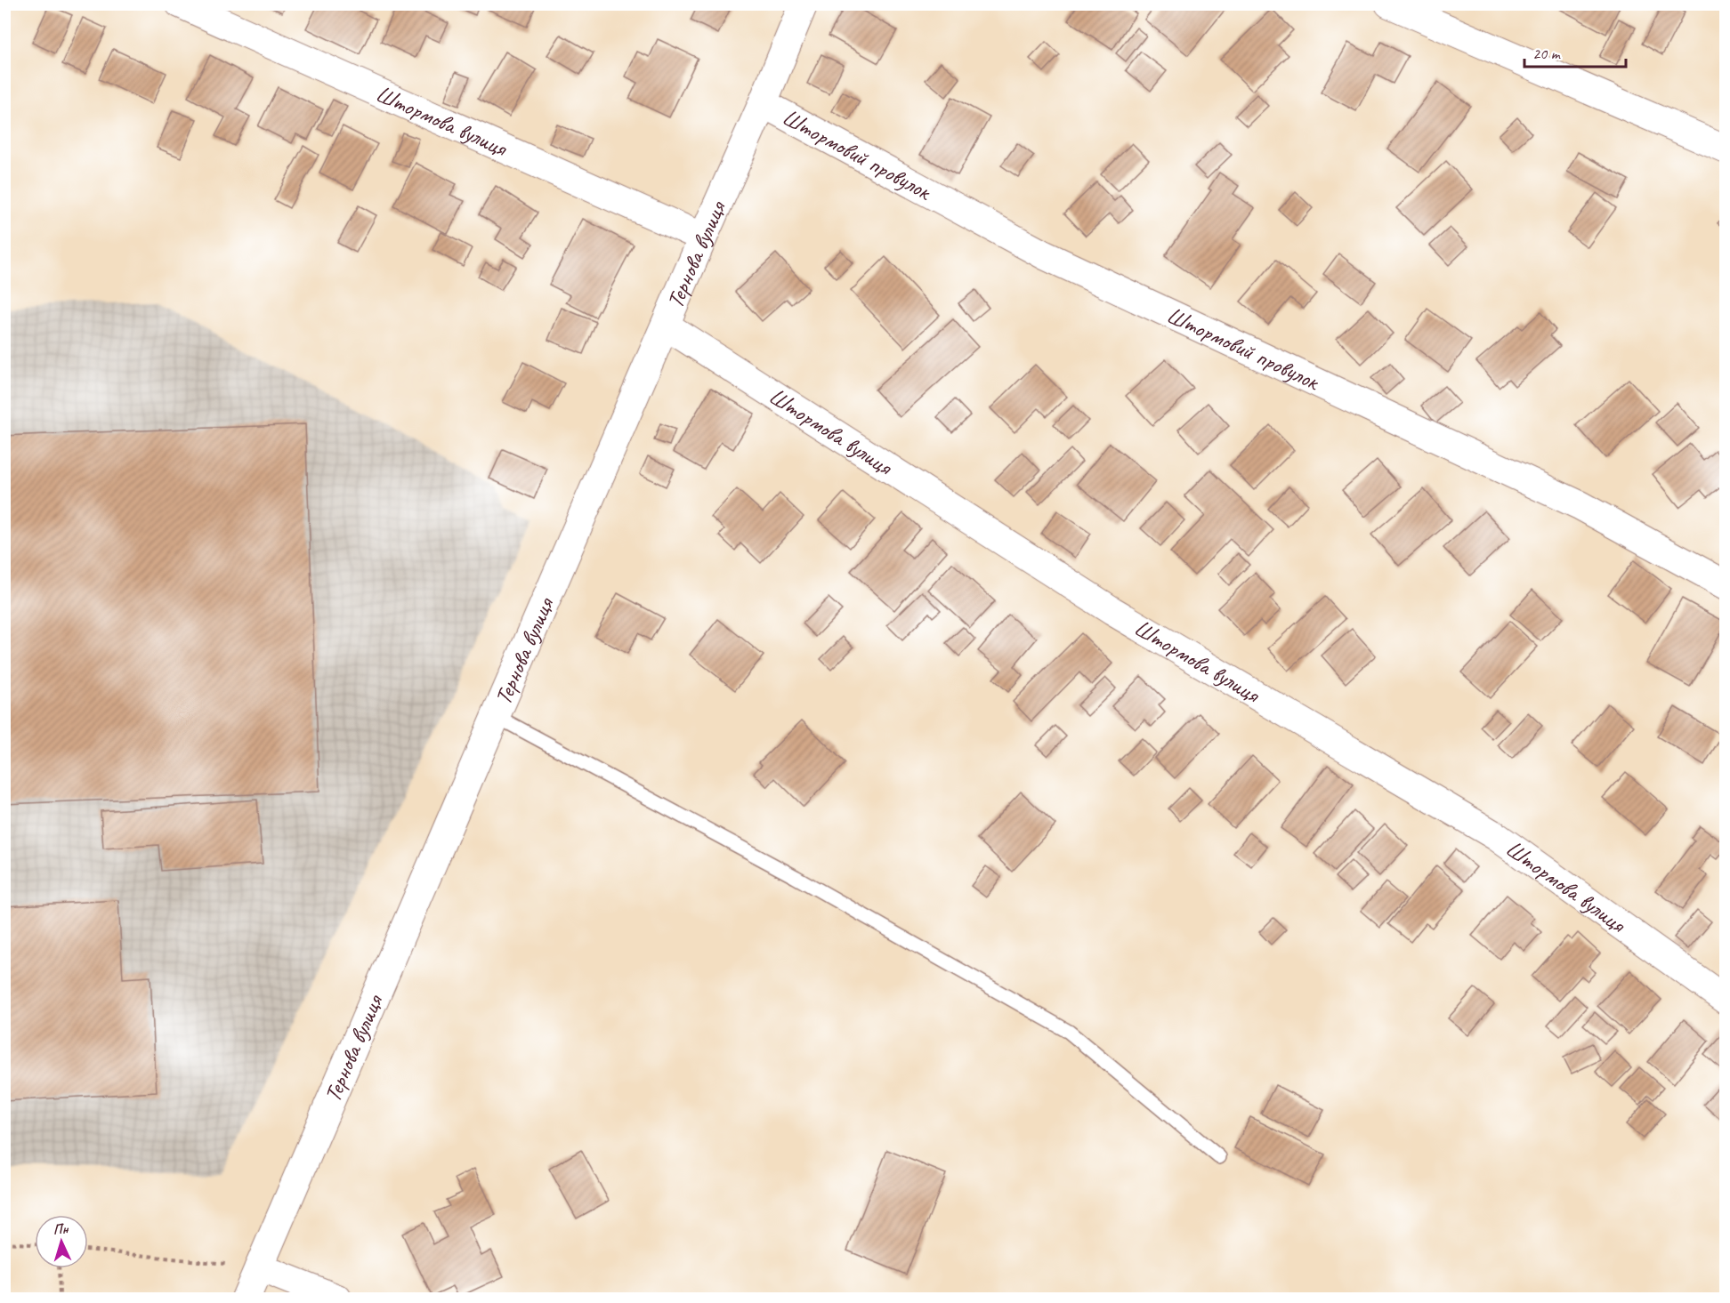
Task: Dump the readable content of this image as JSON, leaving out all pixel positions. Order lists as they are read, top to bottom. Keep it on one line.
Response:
{"streets":{"street":["Штормова вулиця","Штормовий провулок","Тернова вулиця"]},"crossings":[["Штормова вулиця","Тернова вулиця"],["Штормовий провулок","Тернова вулиця"]],"scale_bar":"20 m","north":"top"}
